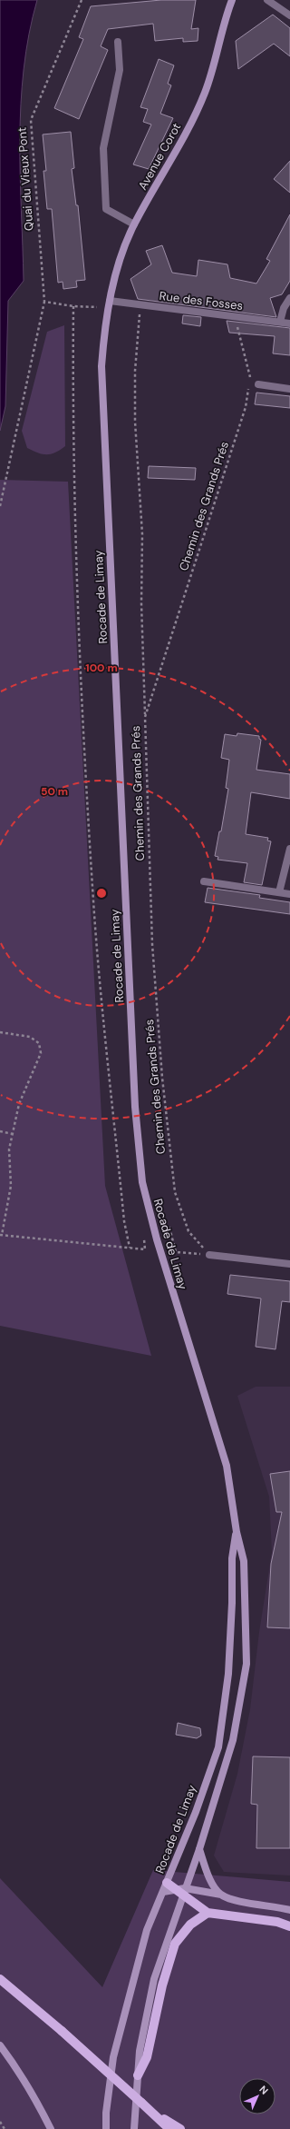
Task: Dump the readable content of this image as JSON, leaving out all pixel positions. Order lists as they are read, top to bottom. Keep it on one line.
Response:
{"streets":{"main road":["Avenue Corot","Rocade de Limay"],"street":["Rue des Fosses"],"path":["Quai du Vieux Pont","Chemin des Grands Prés"]},"crossings":[["Avenue Corot","Rue des Fosses"],["Avenue Corot","Rocade de Limay"],["Rue des Fosses","Chemin des Grands Prés"],["Rue des Fosses","Rocade de Limay"]],"north":"top right","rings":["100 m","50 m"]}
